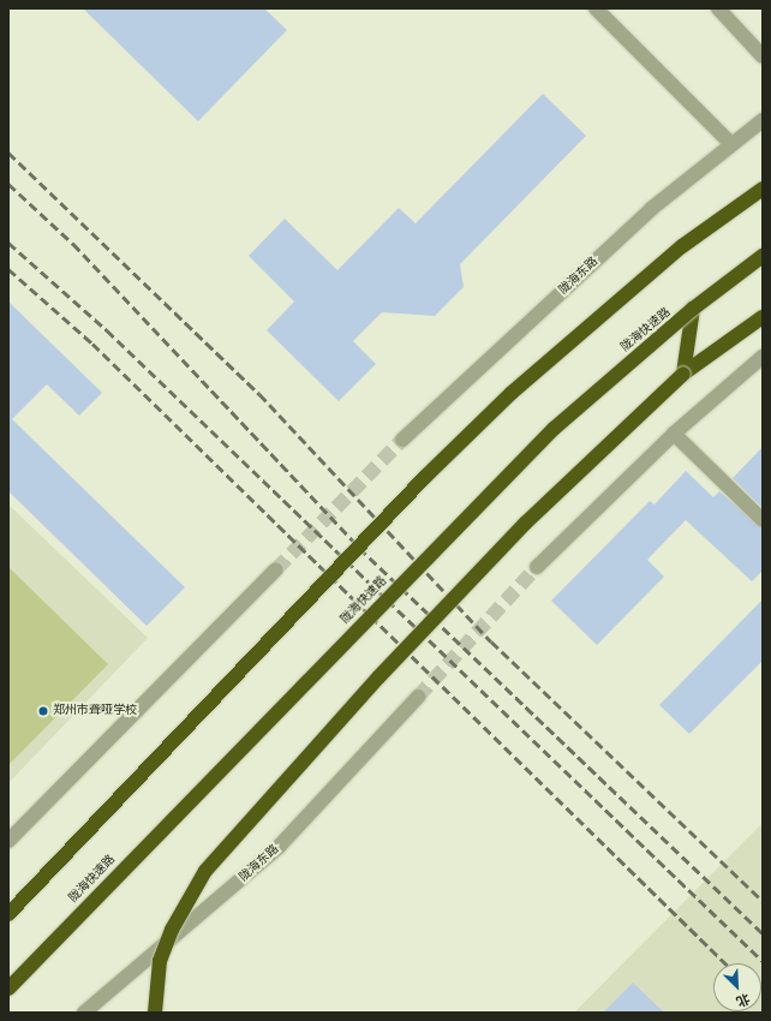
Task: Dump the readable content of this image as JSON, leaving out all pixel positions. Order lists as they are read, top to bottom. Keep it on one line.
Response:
{"streets":{"highway":["陇海快速路"],"street":["陇海东路"]},"places":["郑州市聋哑学校"],"north":"bottom right"}
